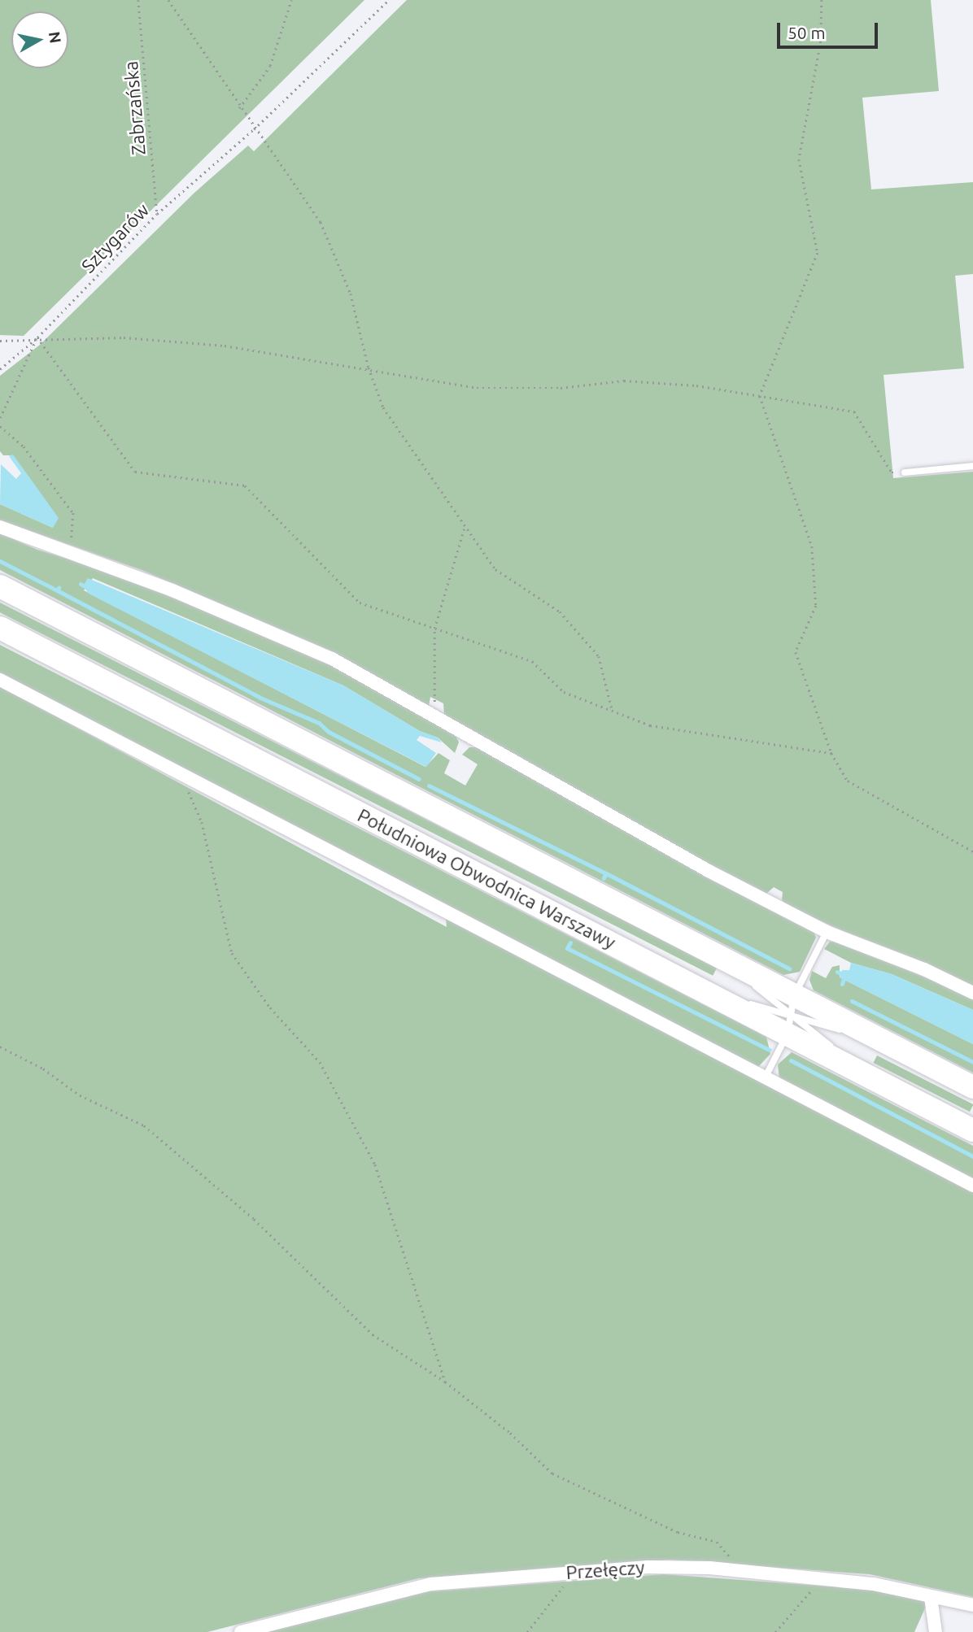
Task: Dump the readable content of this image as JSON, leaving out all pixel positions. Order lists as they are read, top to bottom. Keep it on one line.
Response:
{"streets":{"highway":["Południowa Obwodnica Warszawy"],"street":["Przełęczy"],"path":["Zabrzańska","Sztygarów"]},"crossings":[["Zabrzańska","Sztygarów"]],"scale_bar":"50 m","north":"right"}
